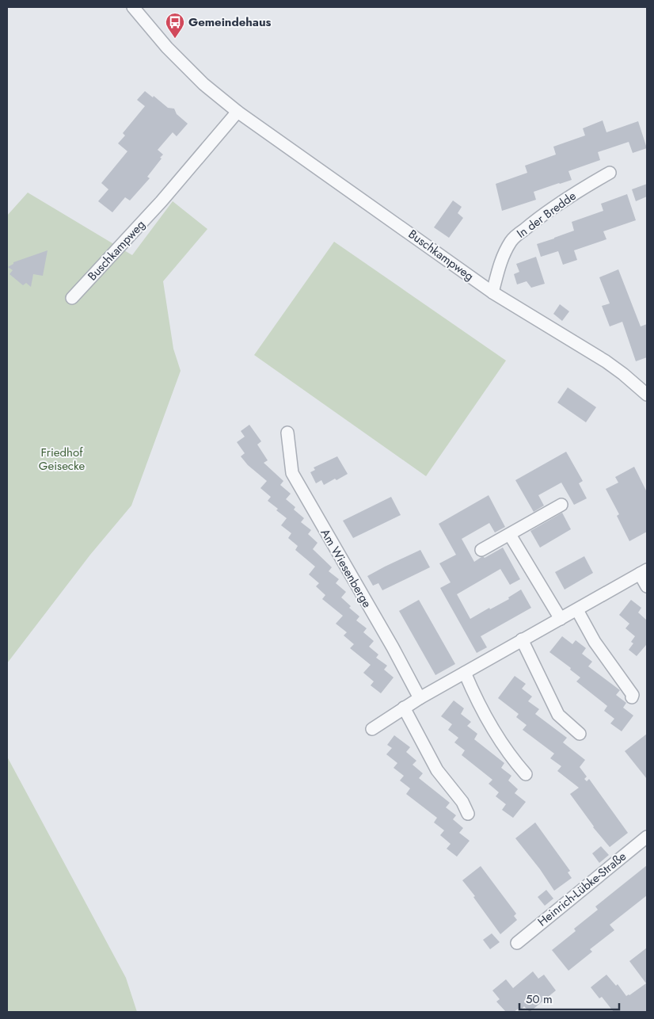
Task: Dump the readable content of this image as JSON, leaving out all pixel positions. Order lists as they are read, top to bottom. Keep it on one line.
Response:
{"streets":{"street":["In der Bredde","Buschkampweg","Am Wiesenberge","Heinrich-Lübke-Straße"]},"crossings":[["In der Bredde","Buschkampweg"]],"parks":["Friedhof Geisecke"],"places":{"bus stop":["Gemeindehaus"]},"scale_bar":"50 m"}
